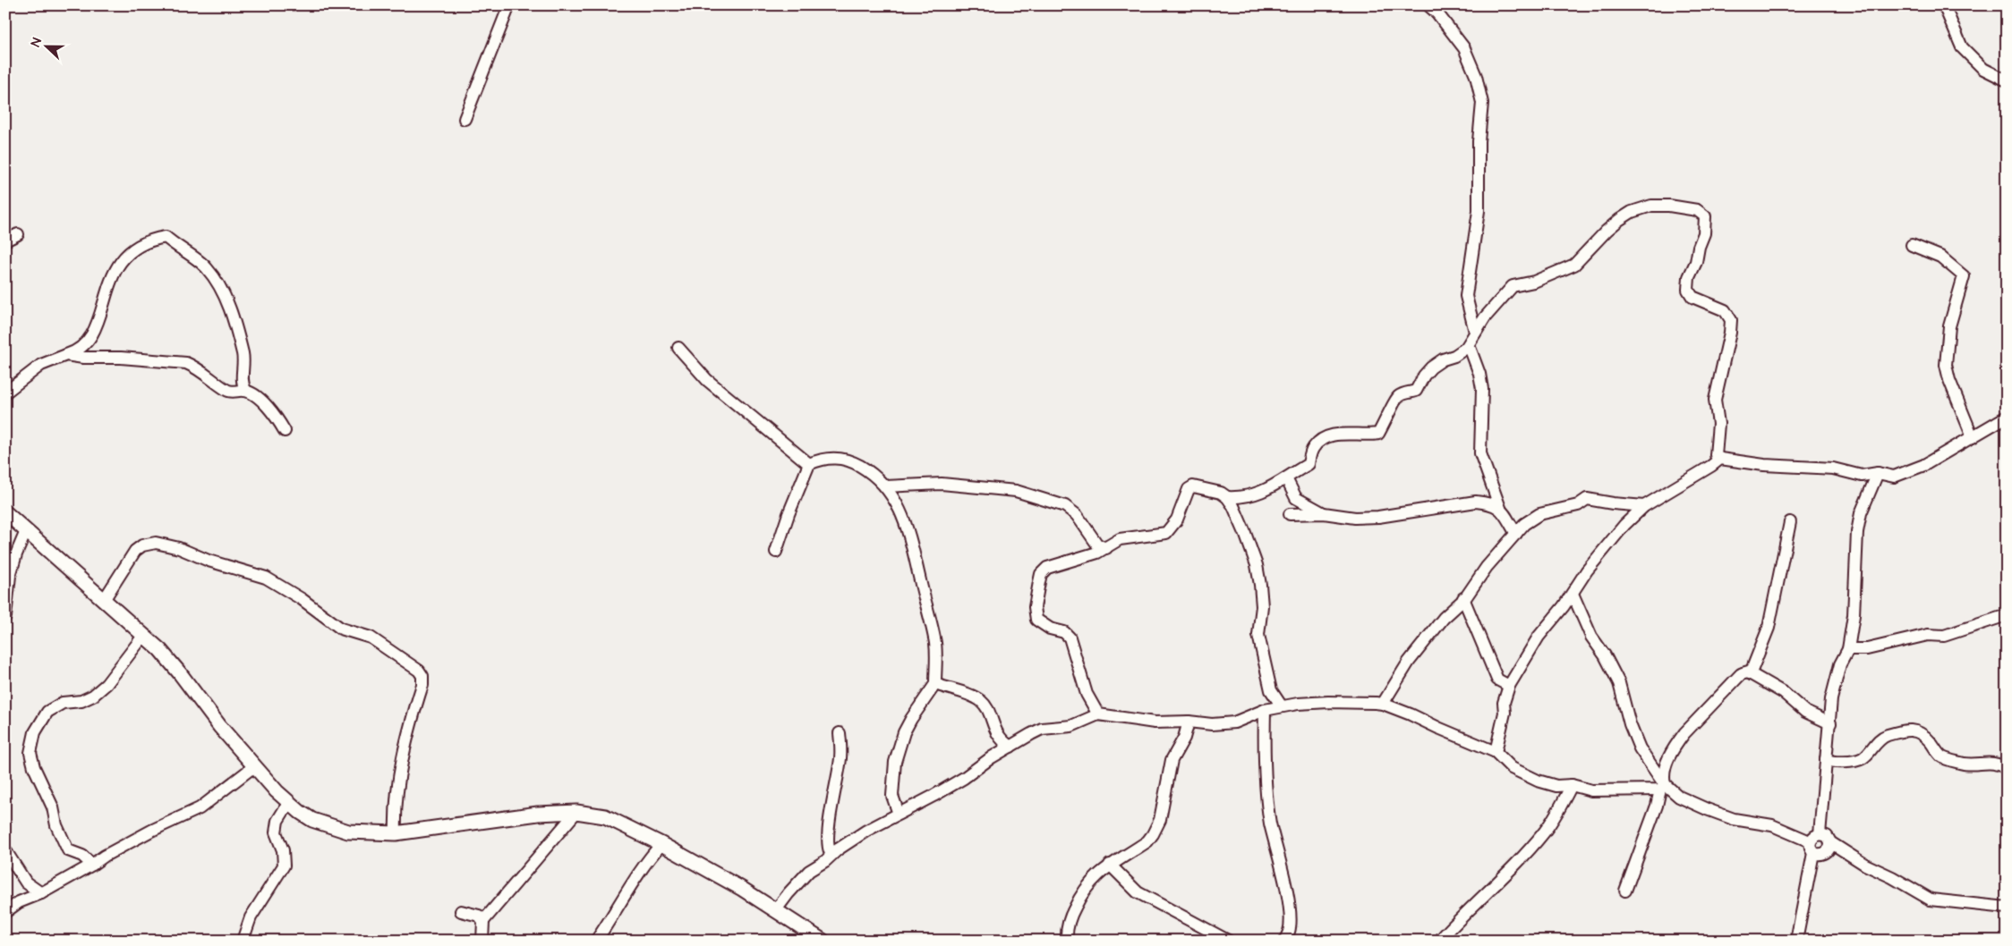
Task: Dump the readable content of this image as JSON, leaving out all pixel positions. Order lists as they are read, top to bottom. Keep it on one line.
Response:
{"north":"left"}
